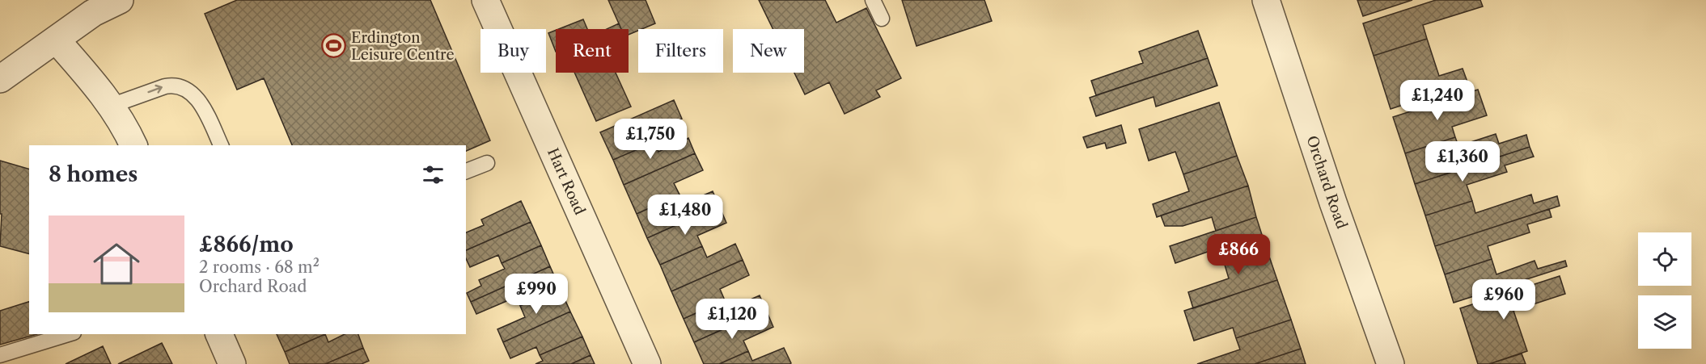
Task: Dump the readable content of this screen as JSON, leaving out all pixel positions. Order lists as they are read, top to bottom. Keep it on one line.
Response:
{"streets":{"street":["Hart Road","Orchard Road"]},"places":{"sports":["Erdington Leisure Centre"]},"page":{"chip":["Buy","Rent","Filters","New"],"price":["£1,240","£1,750","£1,360","£1,480","£866","£990","£960","£1,120"],"heading":"8 homes","list":[{"name":"£866/mo","note":"2 rooms · 68 m² · Orchard Road"}]}}
